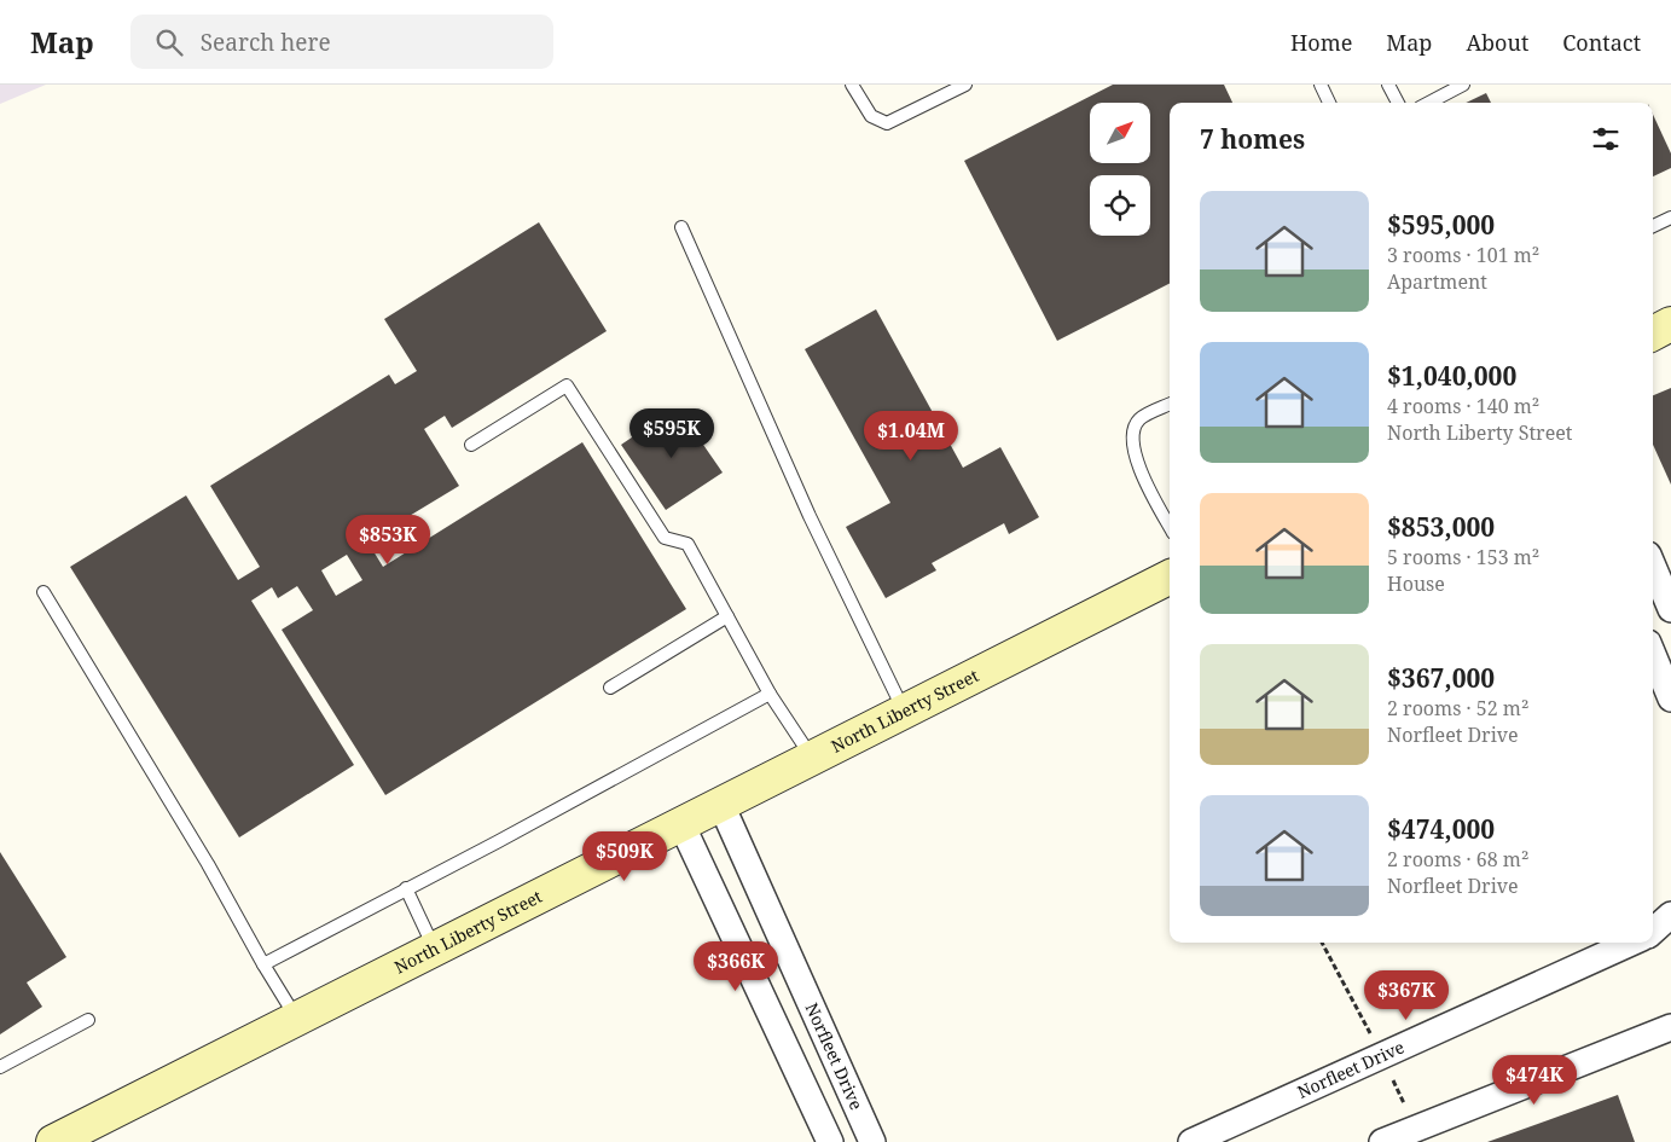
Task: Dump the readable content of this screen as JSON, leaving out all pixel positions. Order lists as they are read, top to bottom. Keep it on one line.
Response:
{"streets":{"main road":["North Liberty Street"],"street":["Norfleet Drive"]},"crossings":[["North Liberty Street","Norfleet Drive"]],"north":"top right","page":{"header":"Map","search":"Search here","nav":["Home","Map","About","Contact"],"heading":"7 homes","list":[{"name":"$595,000","note":"3 rooms · 101 m² · Apartment"},{"name":"$1,040,000","note":"4 rooms · 140 m² · North Liberty Street"},{"name":"$853,000","note":"5 rooms · 153 m² · House"},{"name":"$367,000","note":"2 rooms · 52 m² · Norfleet Drive"},{"name":"$474,000","note":"2 rooms · 68 m² · Norfleet Drive"}],"price":["$595K","$1.04M","$853K","$509K","$366K","$367K","$474K"]}}
